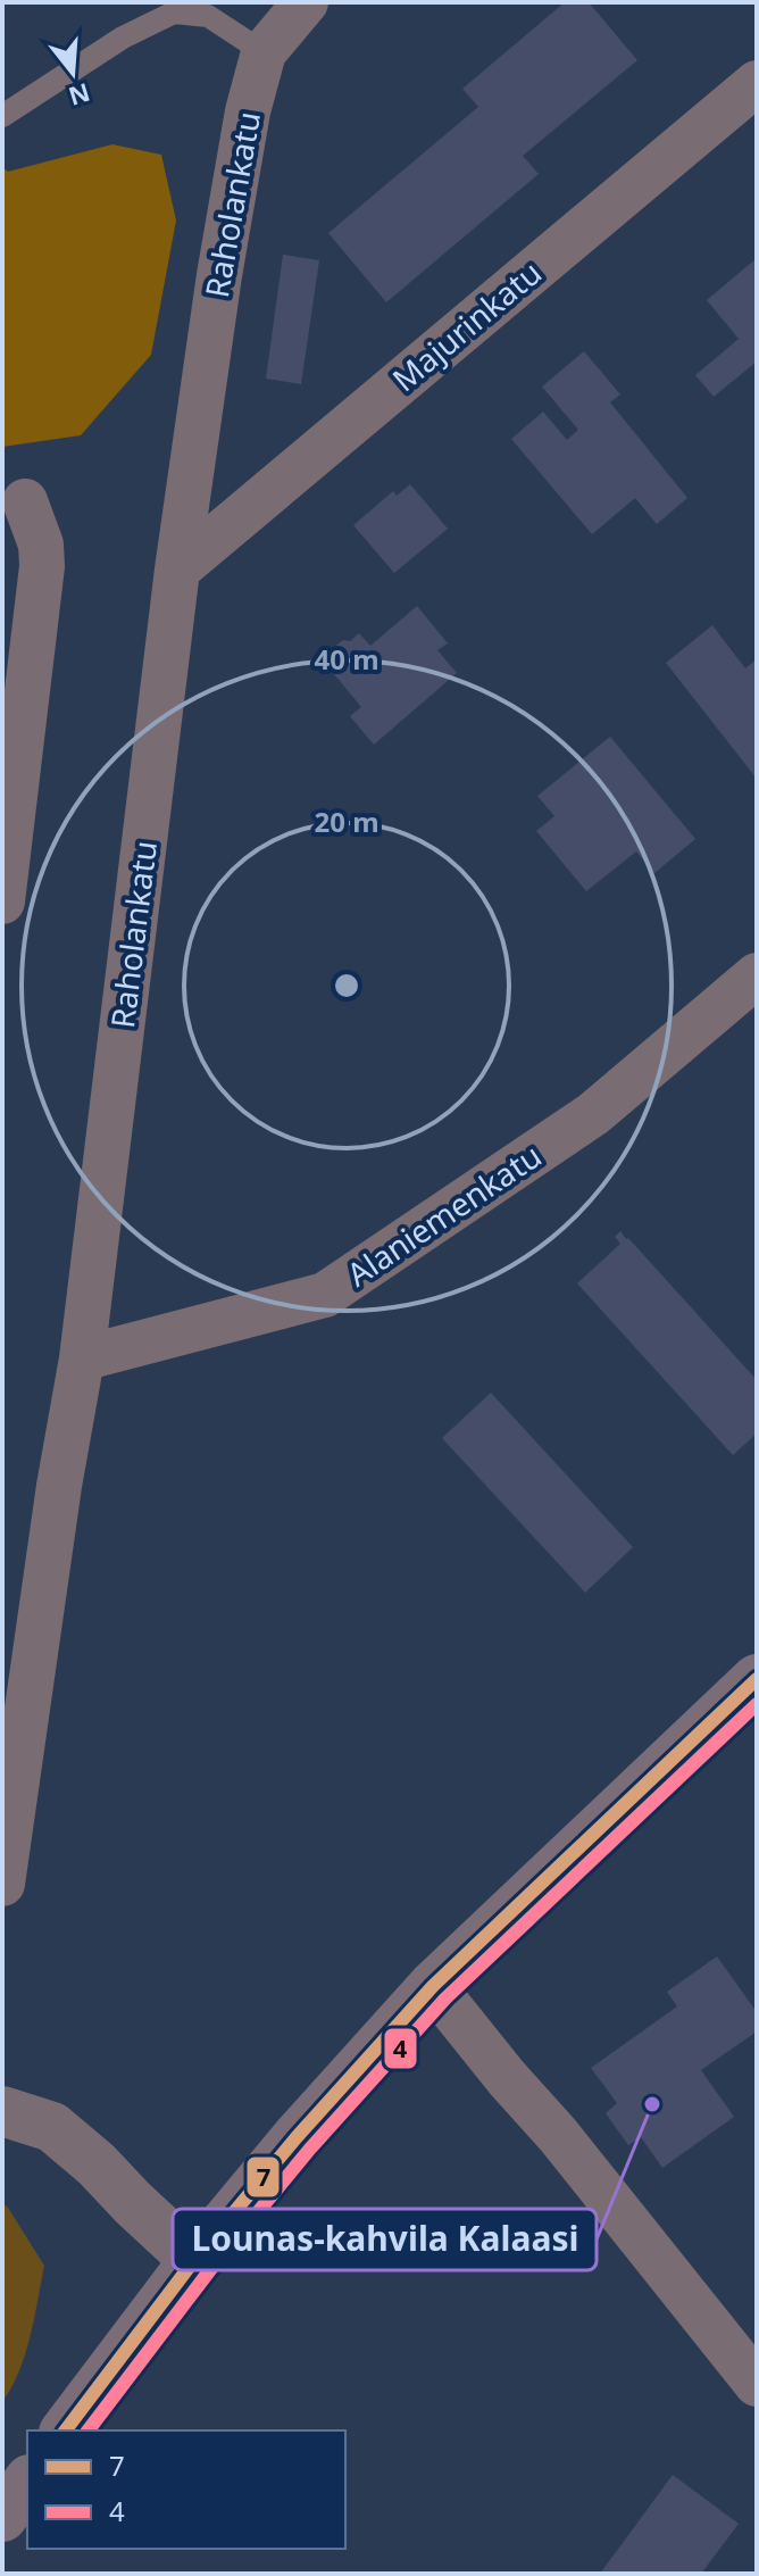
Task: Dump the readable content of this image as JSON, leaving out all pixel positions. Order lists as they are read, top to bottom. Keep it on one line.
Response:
{"streets":{"street":["Raholankatu","Majurinkatu","Alaniemenkatu"]},"crossings":[["Raholankatu","Majurinkatu"],["Raholankatu","Alaniemenkatu"]],"places":["Lounas-kahvila Kalaasi"],"lines":["transit line 7","transit line 4"],"legend":["7","4"],"north":"bottom","rings":["40 m","20 m"]}
